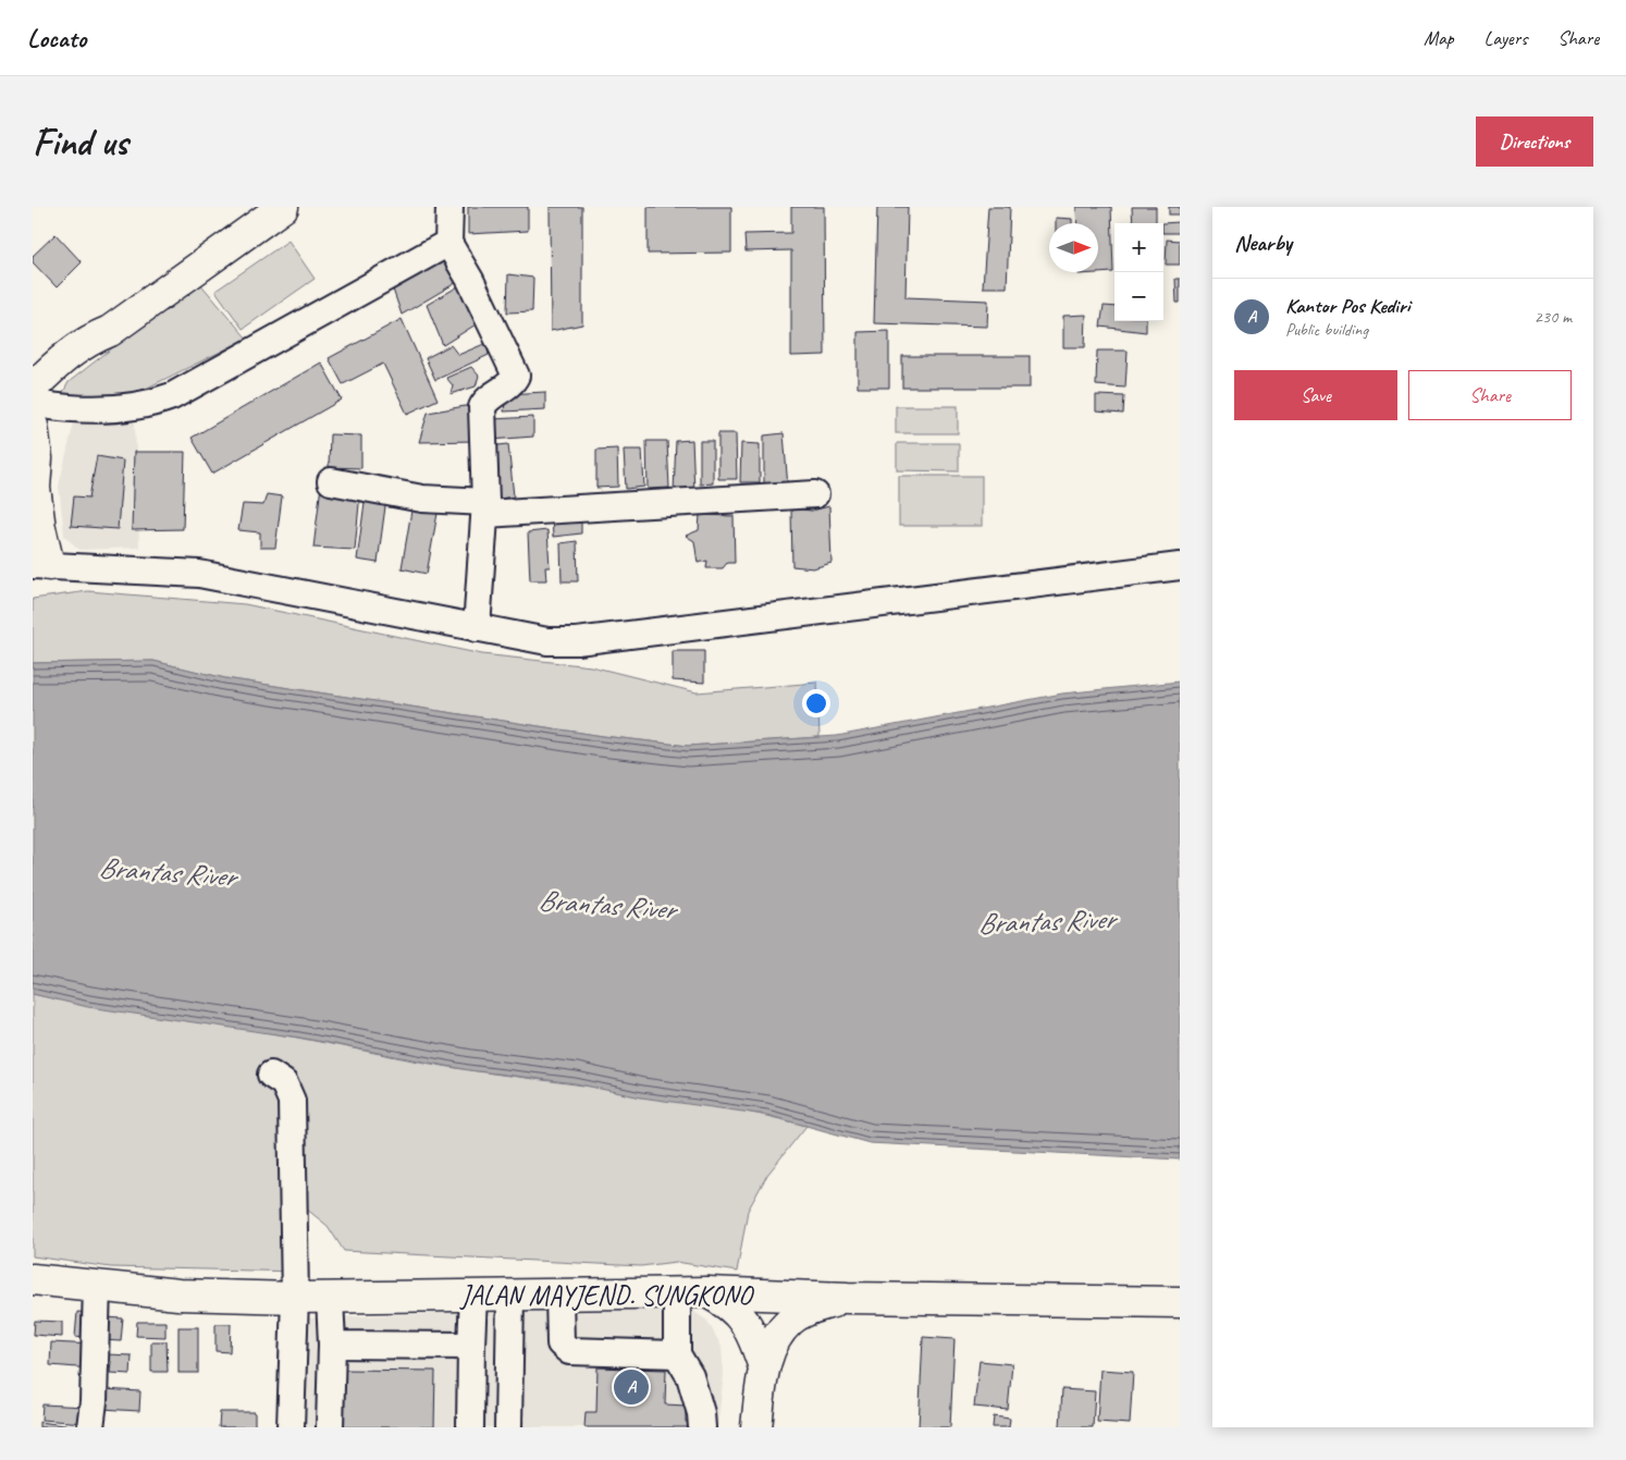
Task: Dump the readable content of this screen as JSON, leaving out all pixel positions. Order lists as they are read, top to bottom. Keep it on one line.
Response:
{"streets":{"main road":["JALAN MAYJEND. SUNGKONO"]},"water":["Brantas River"],"north":"right","page":{"header":"Locato","nav":["Map","Layers","Share"],"buttons":["Directions",["Save","Share"]],"title":"Find us","heading":"Nearby","map_buttons":["+","−"],"list":[{"mark":"A","name":"Kantor Pos Kediri","note":"Public building","value":"230 m"}],"pins":"A"}}
